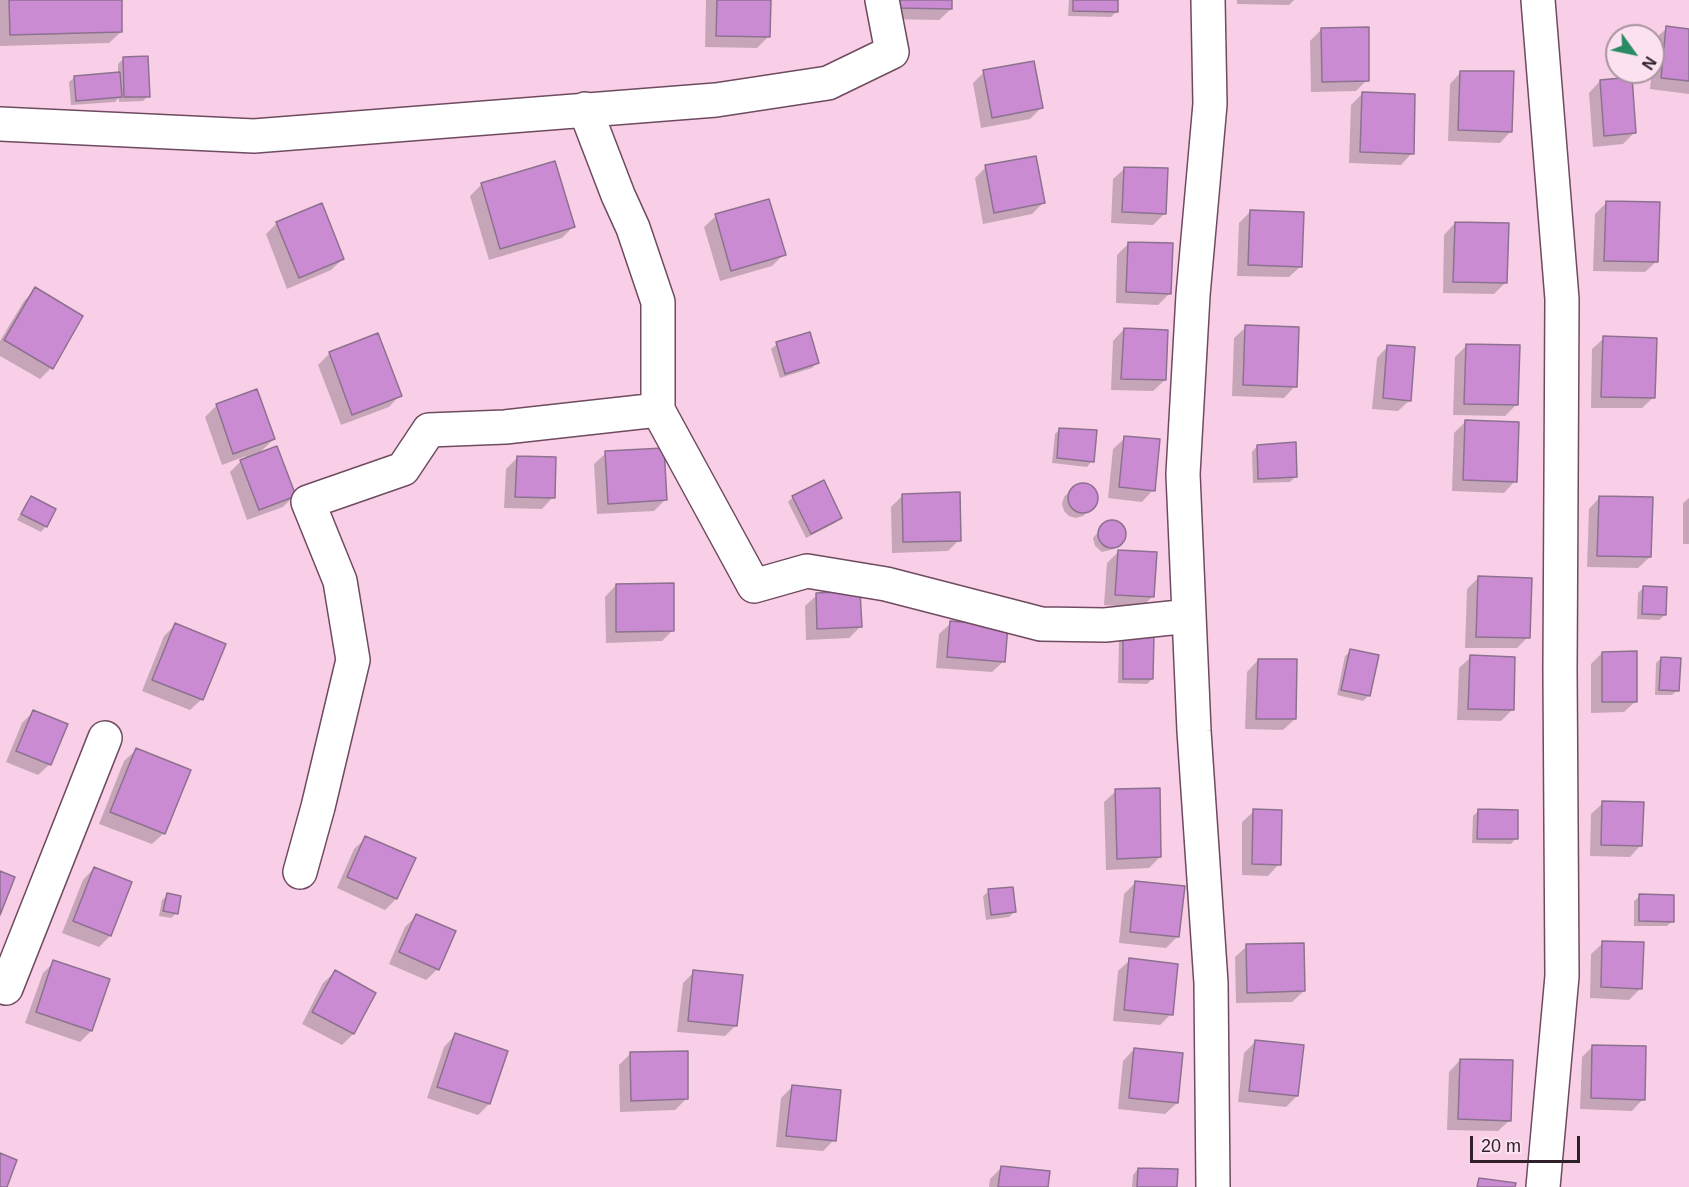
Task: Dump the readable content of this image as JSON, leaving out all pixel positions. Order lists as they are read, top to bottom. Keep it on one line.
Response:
{"scale_bar":"20 m","north":"bottom right"}
